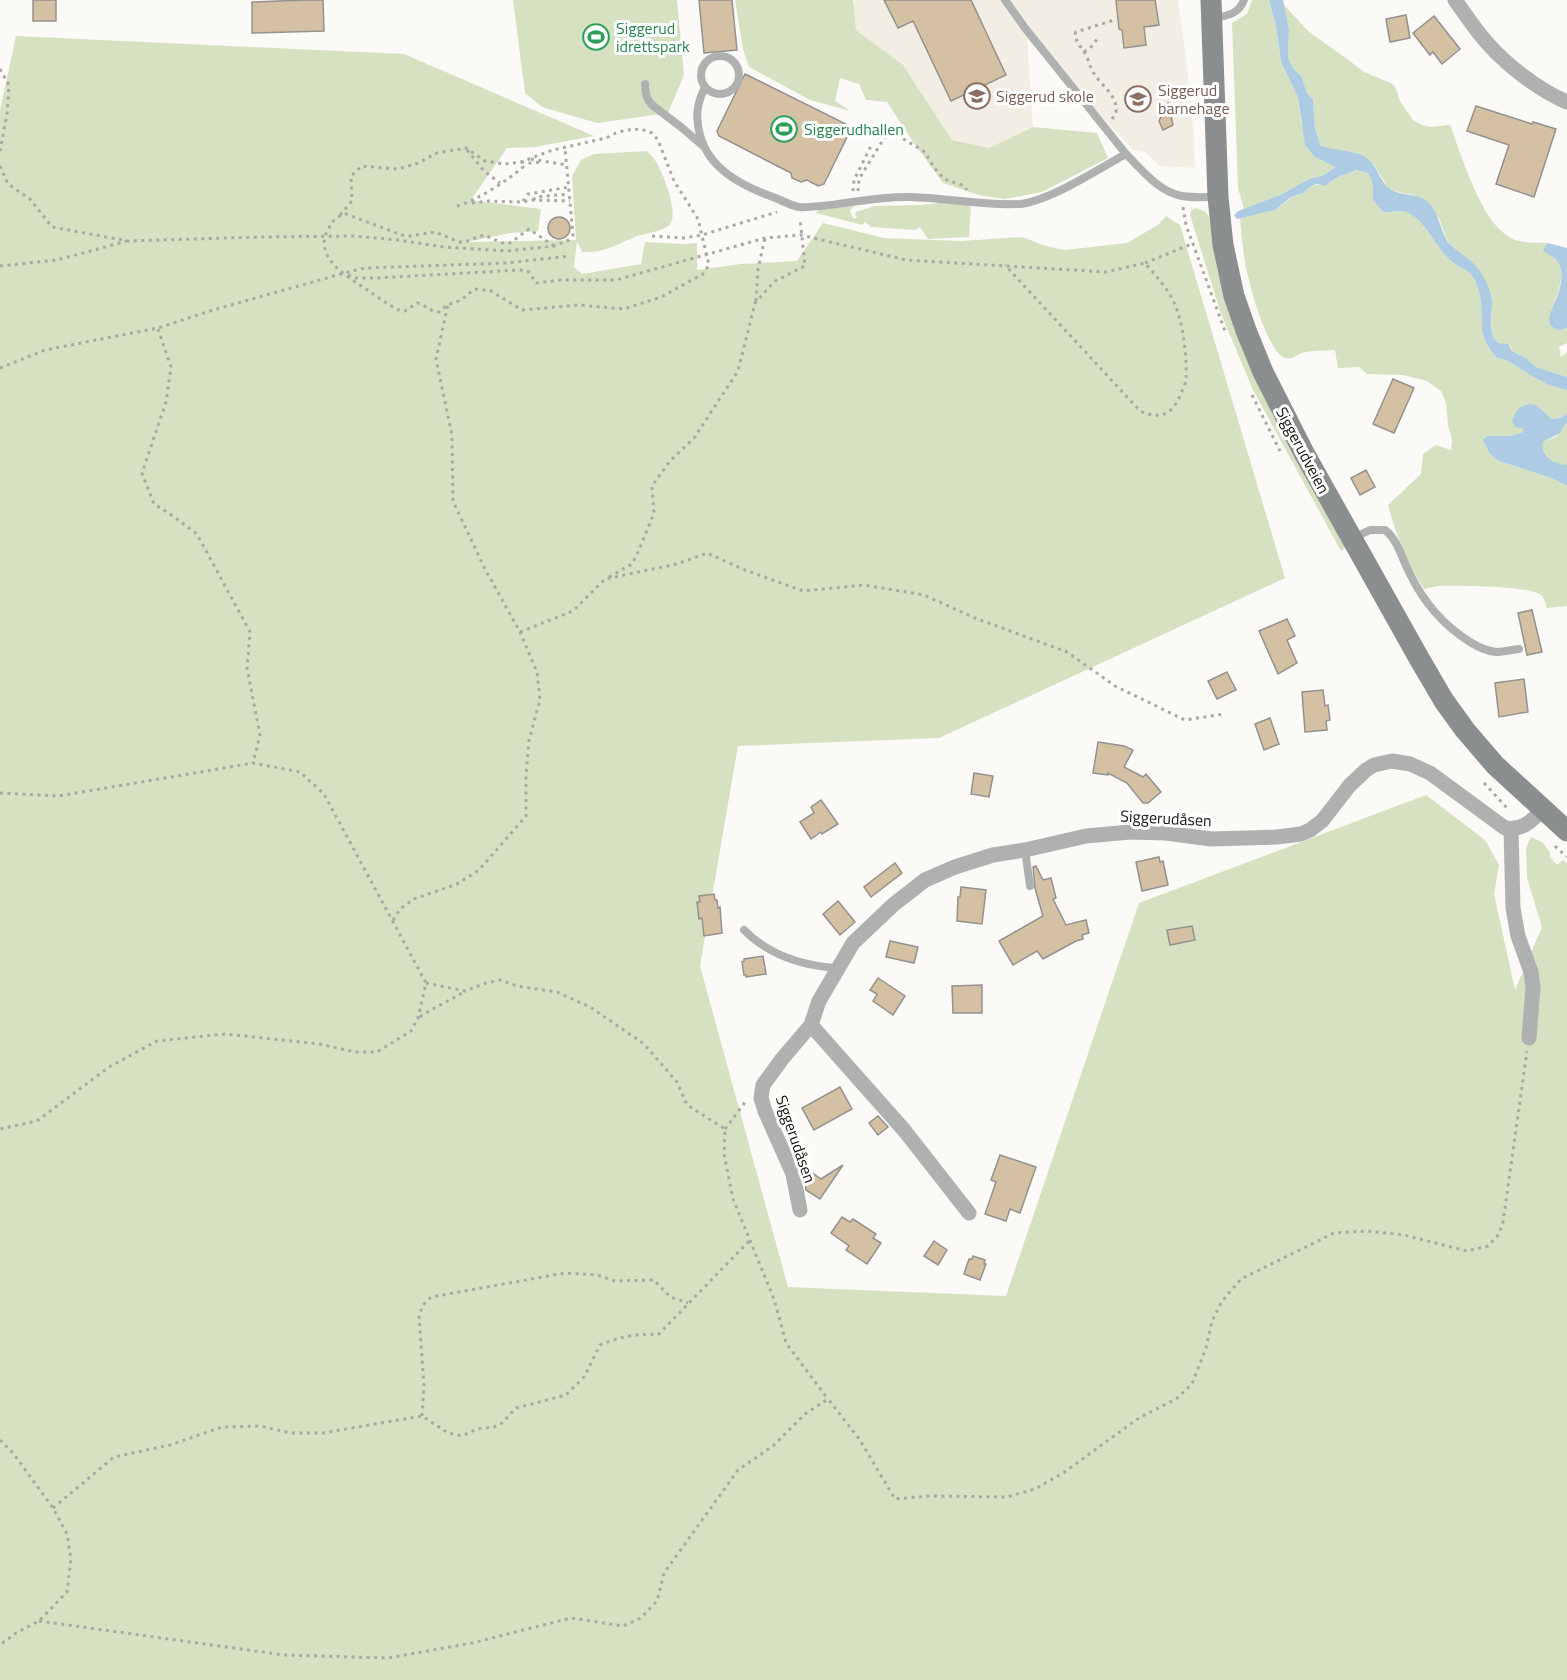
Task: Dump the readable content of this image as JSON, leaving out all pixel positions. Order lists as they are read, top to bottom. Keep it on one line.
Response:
{"streets":{"main road":["Siggerudveien"],"street":["Siggerudåsen"]},"places":{"sports":["Siggerud idrettspark","Siggerudhallen"],"school or university":["Siggerud skole","Siggerud barnehage"]}}
